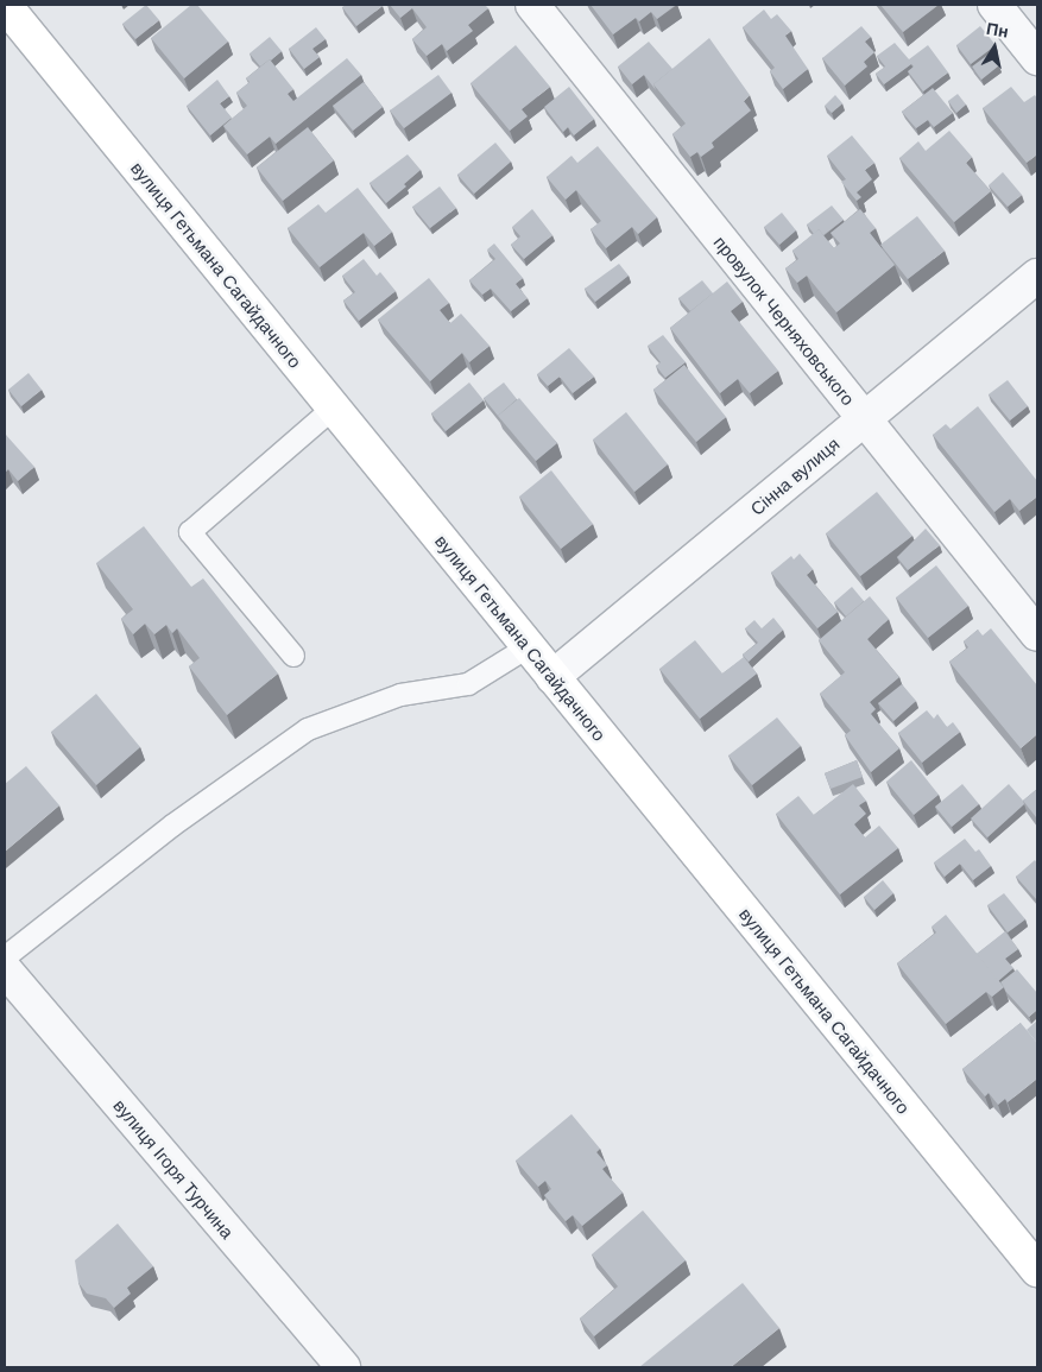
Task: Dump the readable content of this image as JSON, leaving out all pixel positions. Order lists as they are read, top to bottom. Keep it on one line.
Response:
{"streets":{"main road":["вулиця Гетьмана Сагайдачного"],"street":["провулок Черняховського","Сінна вулиця","вулиця Ігоря Турчина"]},"crossings":[["вулиця Гетьмана Сагайдачного","Сінна вулиця"],["провулок Черняховського","Сінна вулиця"]],"north":"top"}
